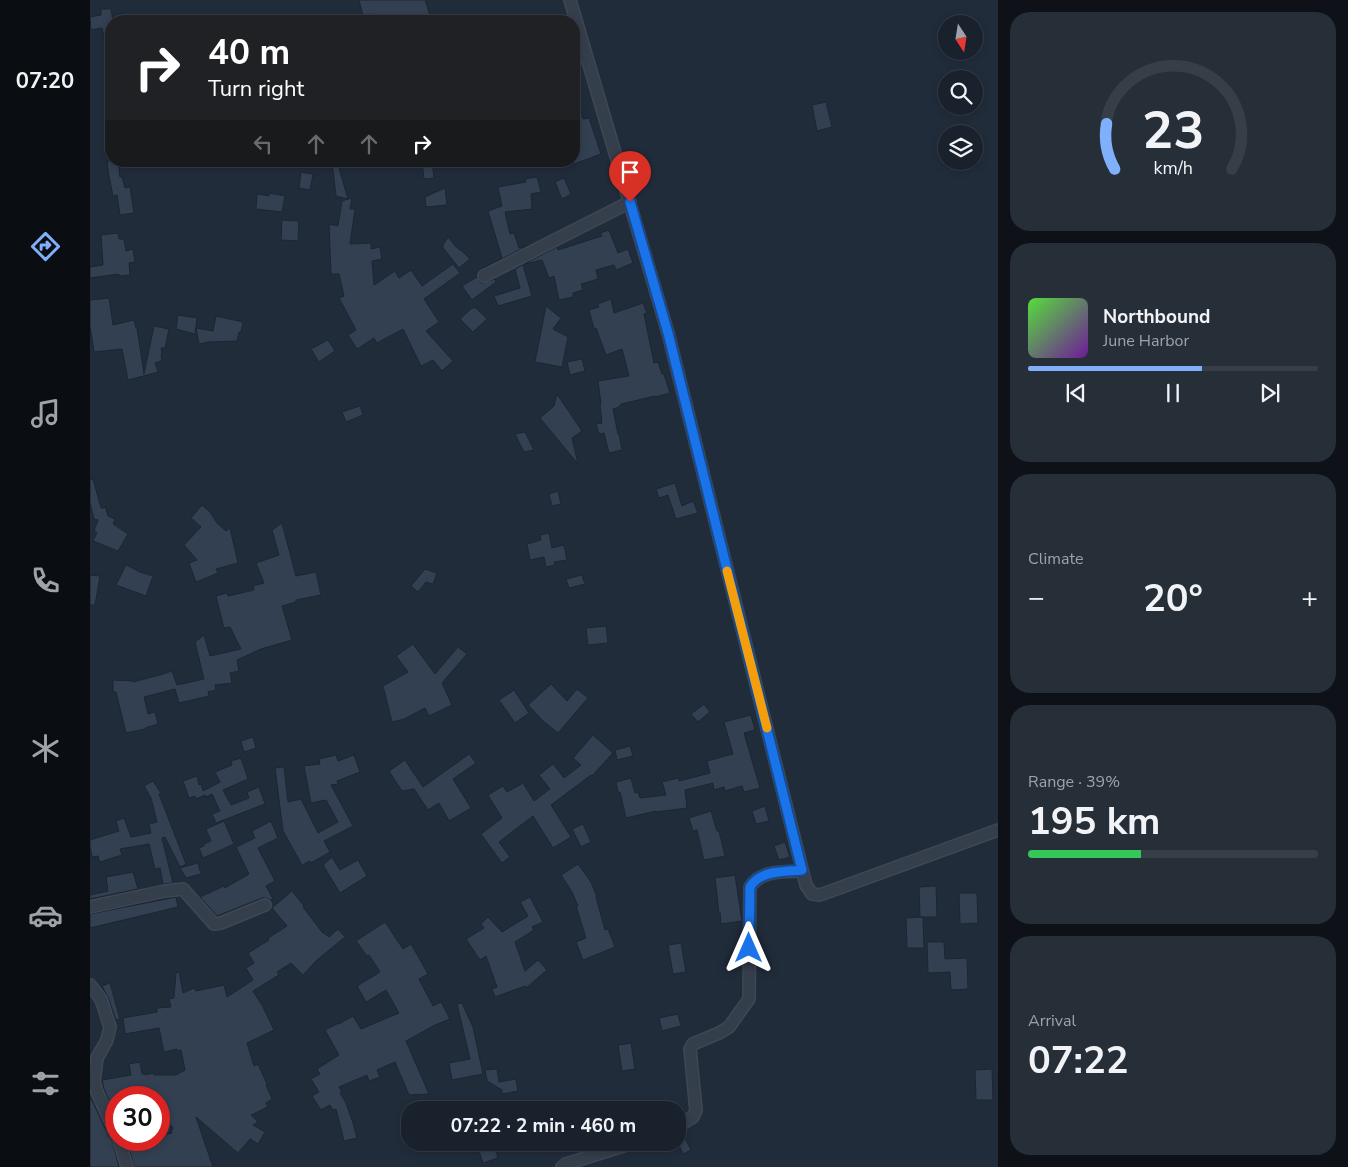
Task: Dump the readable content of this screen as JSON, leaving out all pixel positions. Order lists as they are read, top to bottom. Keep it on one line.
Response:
{"north":"bottom","page":{"tabs":"07:20","turn":["40 m","Turn right"],"song":["Northbound","June Harbor"],"tile":["Climate",["Range · 39%","195 km"],["Arrival","07:22"]],"heat":["−","20°","+"],"limit":"30","trip":"07:22 · 2 min · 460 m","gauge":["23","km/h"]}}
